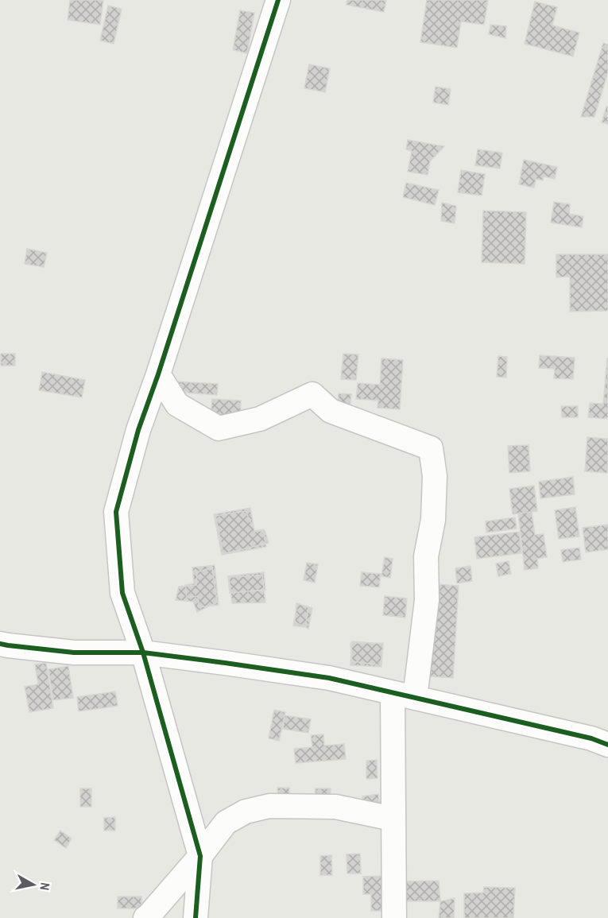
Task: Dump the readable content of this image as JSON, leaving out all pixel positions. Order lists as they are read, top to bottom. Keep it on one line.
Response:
{"north":"right"}
